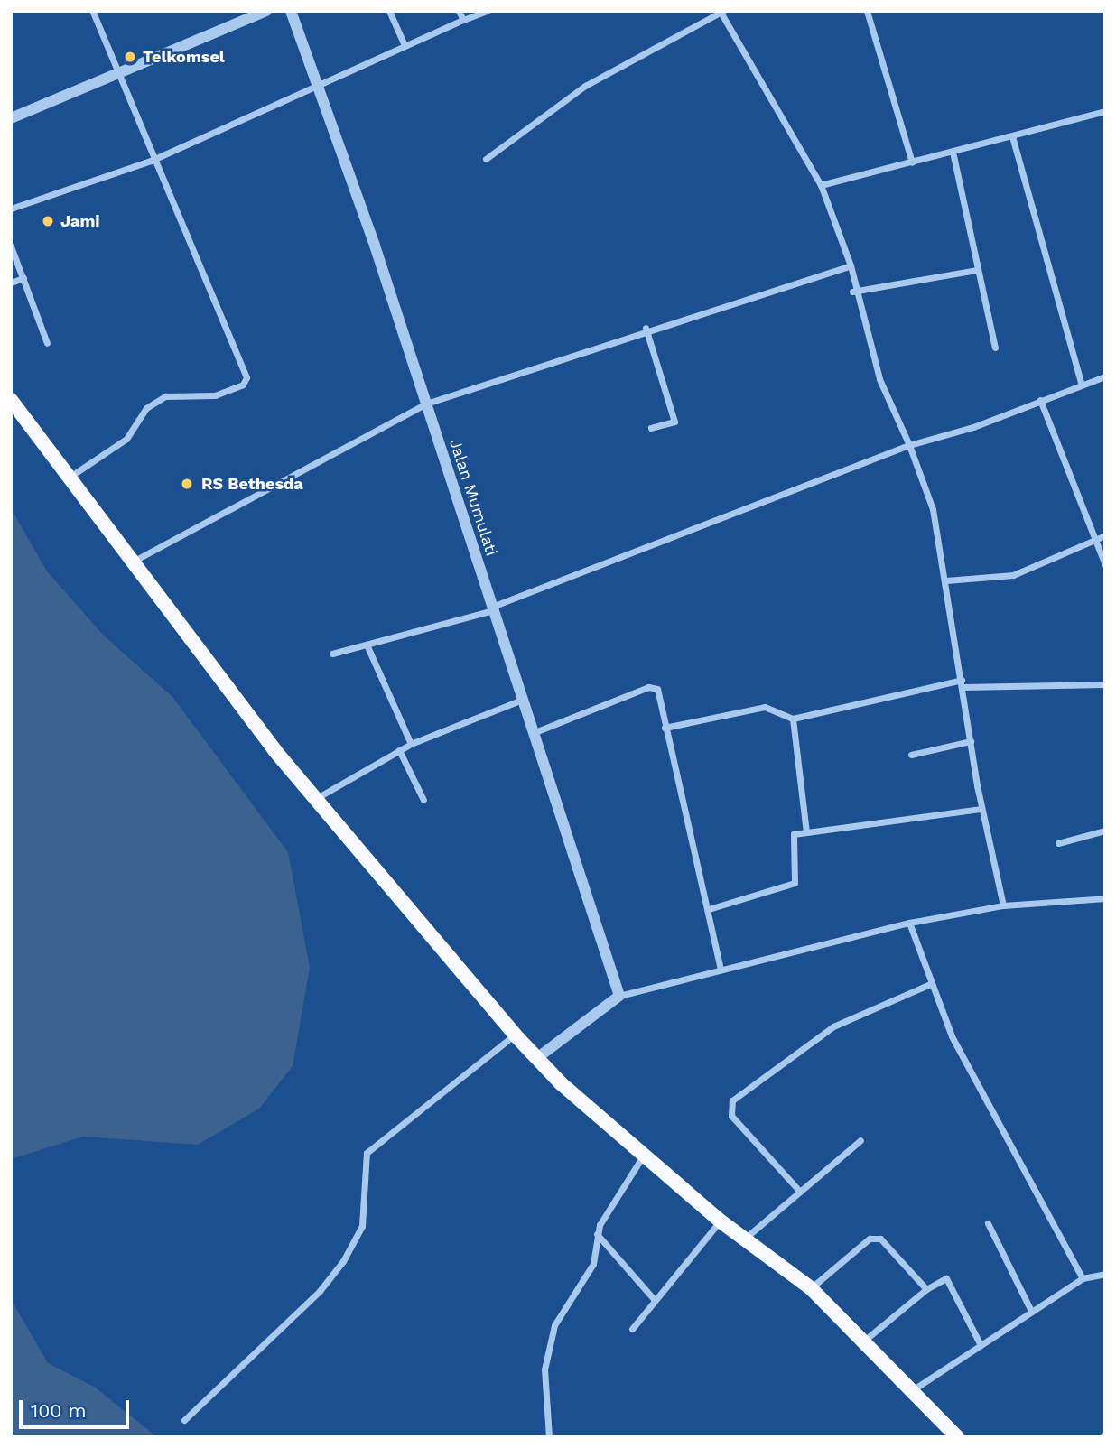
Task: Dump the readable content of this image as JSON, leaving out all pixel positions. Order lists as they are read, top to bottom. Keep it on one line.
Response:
{"streets":{"street":["Jalan Mumulati"]},"places":["Telkomsel","Jami","RS Bethesda"],"scale_bar":"100 m"}
